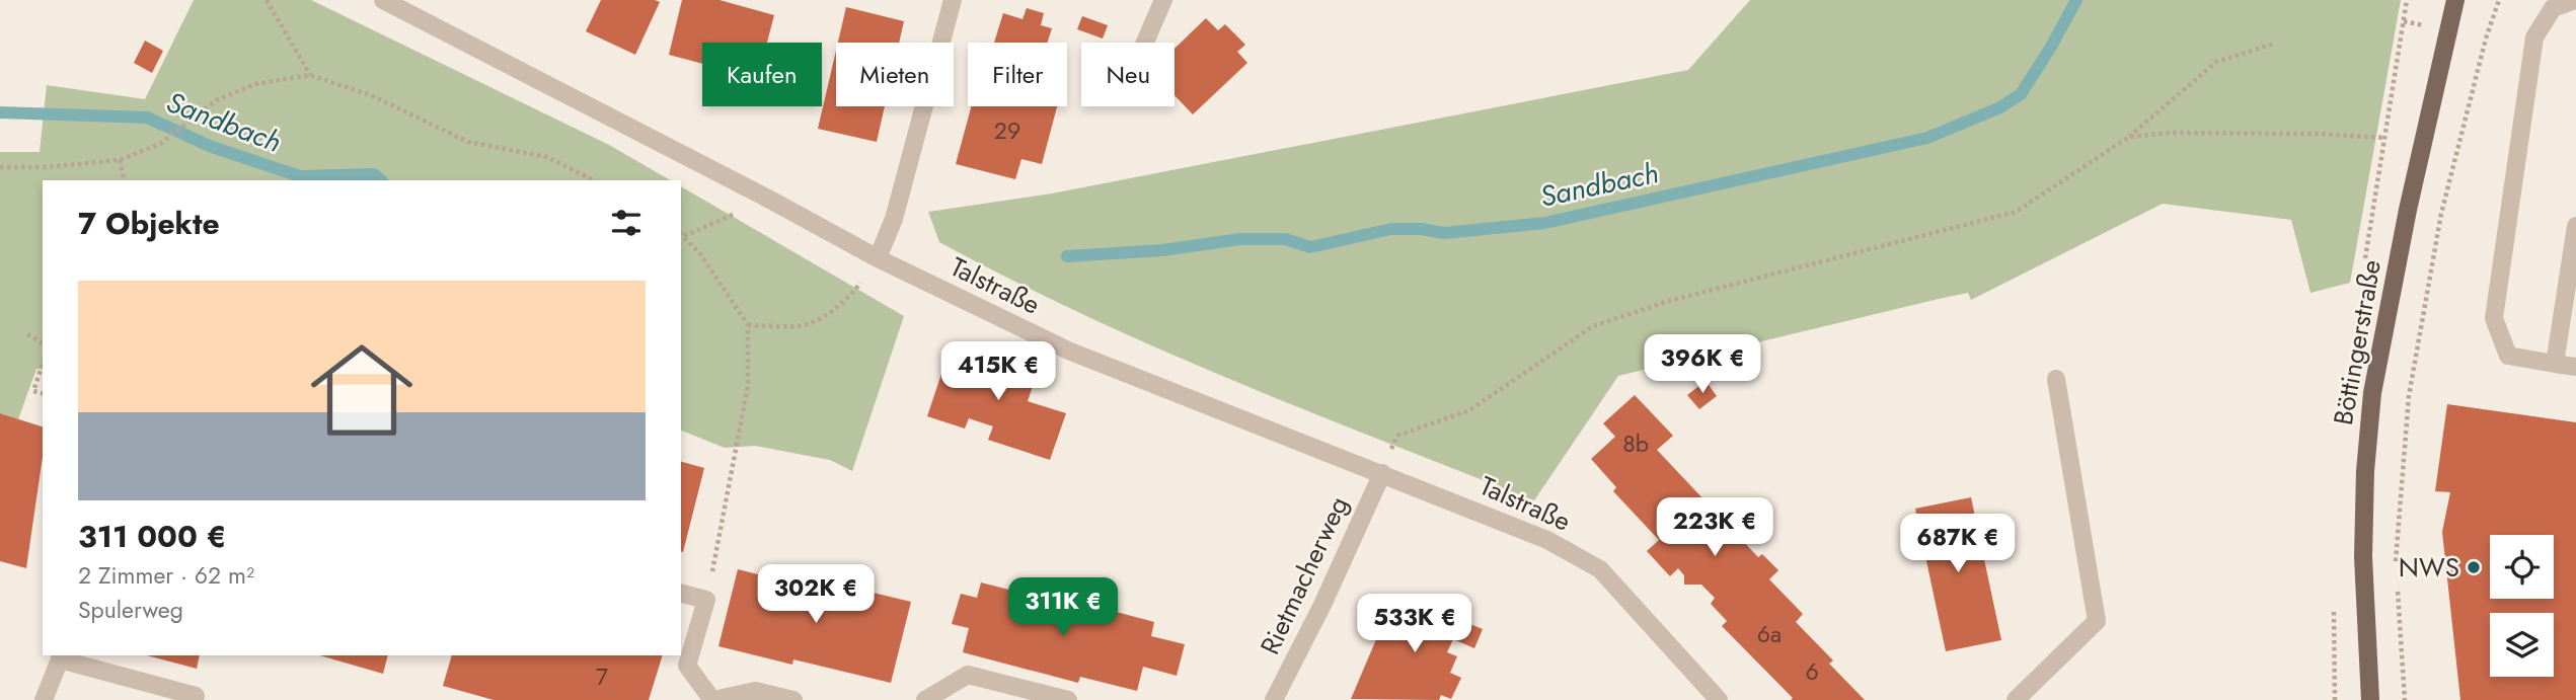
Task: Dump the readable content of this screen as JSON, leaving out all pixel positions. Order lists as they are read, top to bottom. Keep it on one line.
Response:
{"streets":{"main road":["Böttingerstraße"],"street":["Talstraße","Rietmacherweg"]},"crossings":[["Talstraße","Rietmacherweg"]],"water":["Sandbach"],"places":["NWS"],"house_numbers":["29","8b","6a","6","7"],"page":{"chip":["Kaufen","Mieten","Filter","Neu"],"heading":"7 Objekte","list":[{"name":"311 000 €","note":"2 Zimmer · 62 m² · Spulerweg"}],"price":["396K €","415K €","223K €","687K €","302K €","311K €","533K €"]}}
